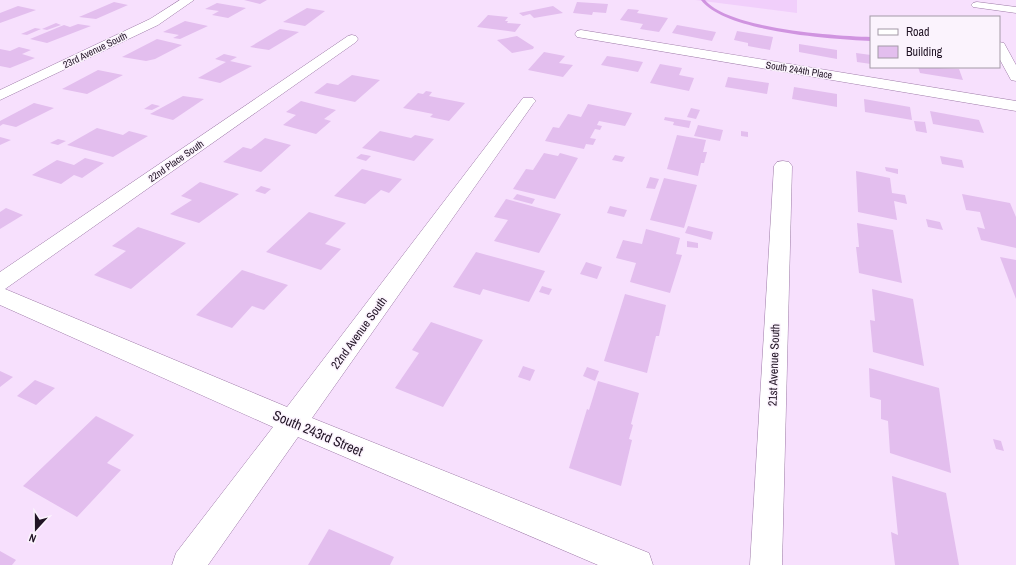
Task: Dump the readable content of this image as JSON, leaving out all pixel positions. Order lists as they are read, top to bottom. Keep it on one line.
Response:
{"streets":{"street":["23rd Avenue South","South 244th Place","22nd Place South","22nd Avenue South","21st Avenue South","South 243rd Street"]},"crossings":[["22nd Avenue South","South 243rd Street"]],"legend":["Road","Building"],"north":"bottom"}
